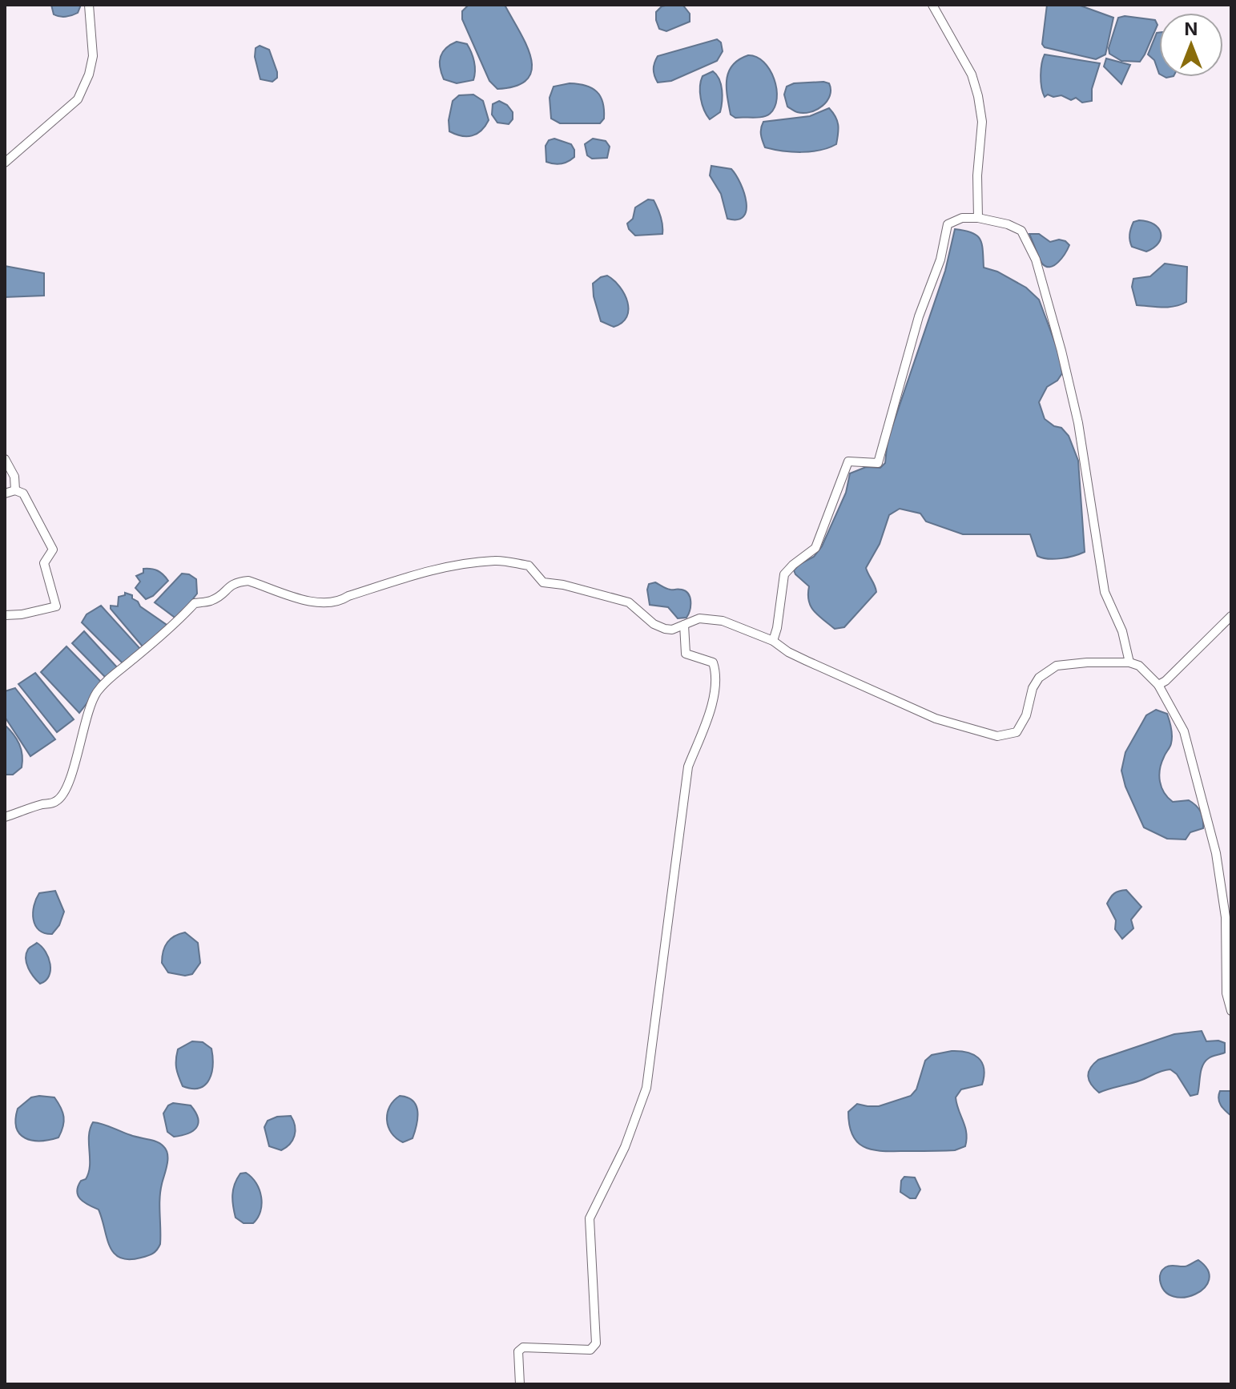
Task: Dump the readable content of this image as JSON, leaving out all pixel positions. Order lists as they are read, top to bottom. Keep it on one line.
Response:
{"north":"top"}
